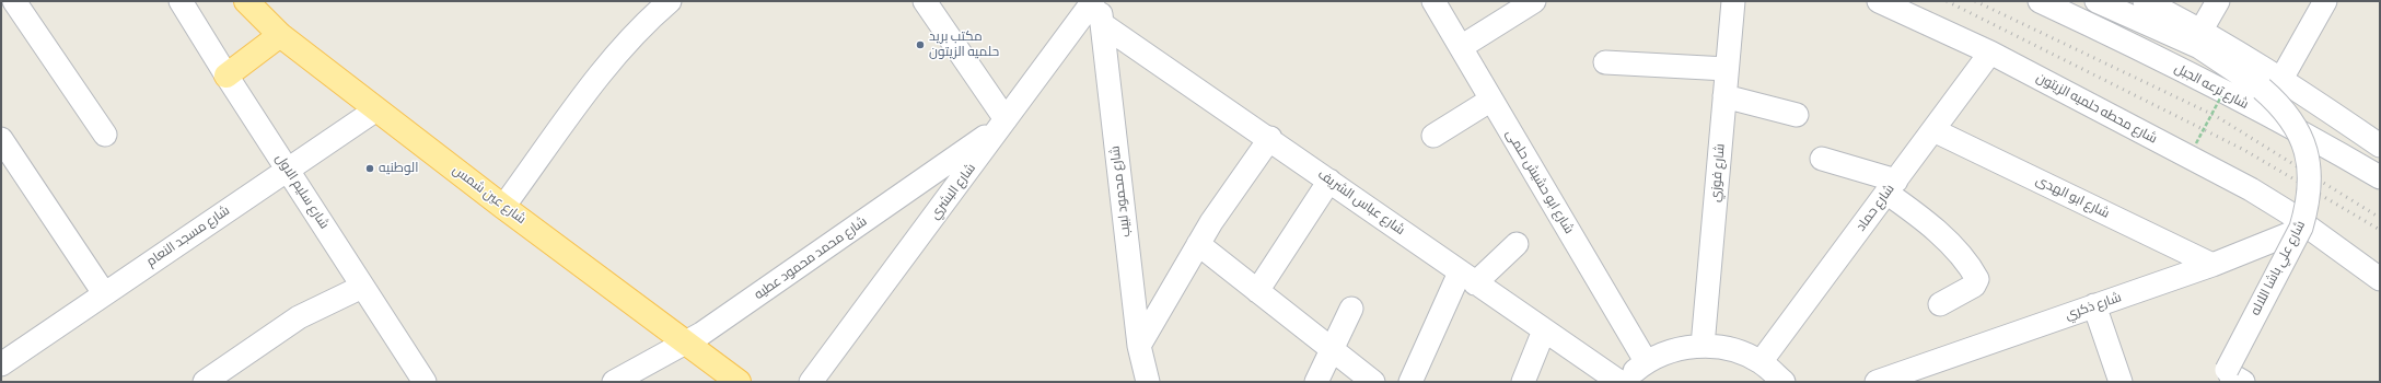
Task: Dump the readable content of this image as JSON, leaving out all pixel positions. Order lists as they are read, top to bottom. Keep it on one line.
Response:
{"streets":{"main road":["شارع عين شمس"],"street":["شارع ترعه الجبل","شارع محطه حلميه الزيتون","شارع فوزي","شارع ابو حشيش حلمى","شارع سليم الاول","شارع البشري","شارع محمود لبيب","شارع ابو الهدى","شارع عباس الشريف","شارع حماد","شارع مسجد النعام","شارع محمد محمود عطيه","شارع علي باشا اللاله","شارع ذكري"]},"crossings":[["شارع محطه حلميه الزيتون","شارع حماد"],["شارع محطه حلميه الزيتون","شارع علي باشا اللاله"],["شارع محطه حلميه الزيتون","شارع ذكري"],["شارع سليم الاول","شارع مسجد النعام"],["شارع البشري","شارع محمد محمود عطيه"],["شارع محمود لبيب","شارع عباس الشريف"],["شارع عين شمس","شارع مسجد النعام"],["شارع عين شمس","شارع محمد محمود عطيه"],["شارع ابو الهدى","شارع حماد"],["شارع ابو الهدى","شارع ذكري"],["شارع علي باشا اللاله","شارع ذكري"]],"places":["مكتب بريد حلميه الزيتون","الوطنيه"]}
